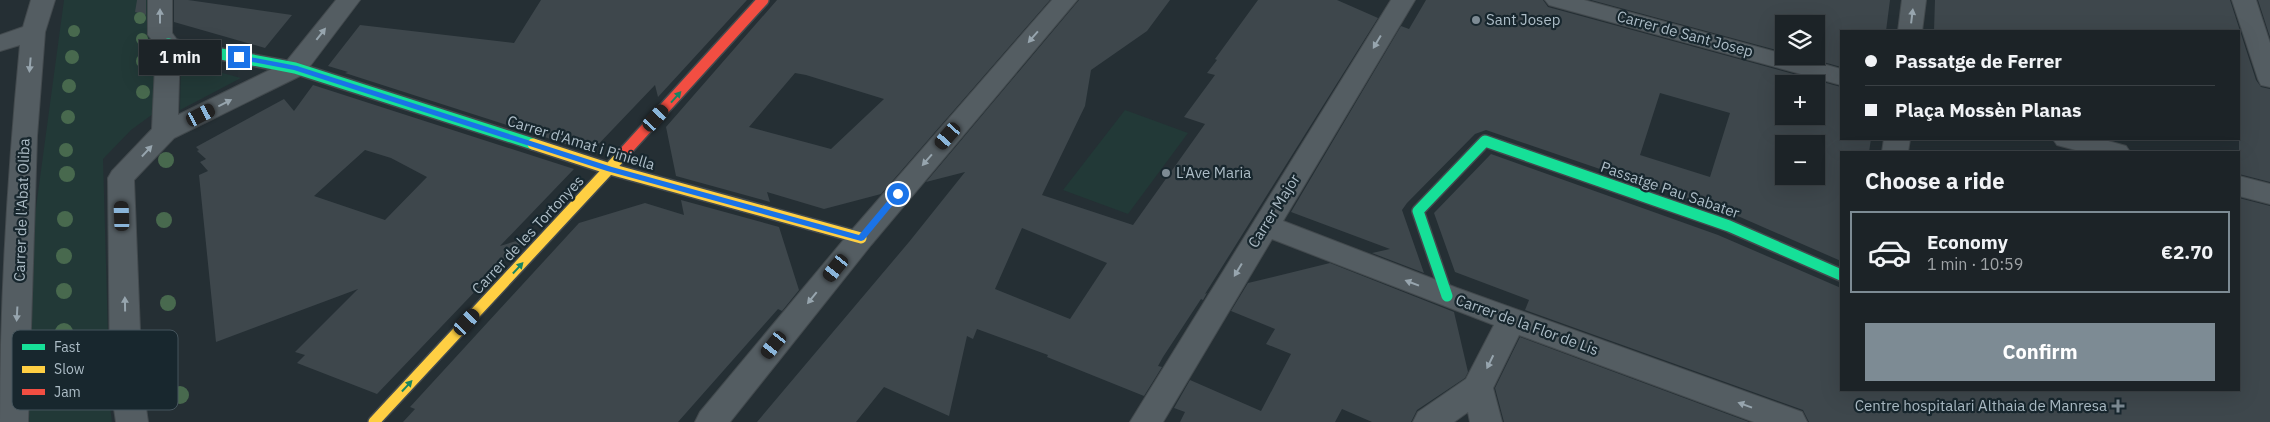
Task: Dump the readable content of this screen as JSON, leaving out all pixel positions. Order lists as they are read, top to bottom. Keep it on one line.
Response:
{"streets":{"street":["Carrer de Sant Josep","Carrer d'Amat i Piniella","Passatge Pau Sabater","Carrer de l'Abat Oliba","Carrer Major","Carrer de les Tortonyes","Carrer de la Flor de Lis"]},"crossings":[["Carrer d'Amat i Piniella","Carrer de les Tortonyes"],["Passatge Pau Sabater","Carrer de la Flor de Lis"],["Carrer Major","Carrer de la Flor de Lis"]],"one_way":["Carrer Major","Carrer de les Tortonyes","Carrer de la Flor de Lis"],"places":{"other":["Sant Josep","L'Ave Maria"],"health":["Centre hospitalari Althaia de Manresa"]},"legend":["Fast","Slow","Jam"],"page":{"map_buttons":["+","−"],"banner":["Passatge de Ferrer","Plaça Mossèn Planas"],"bubble":"1 min","heading":"Choose a ride","list":[{"name":"Economy","note":"1 min · 10:59","value":"€2.70"}],"buttons":"Confirm"}}
